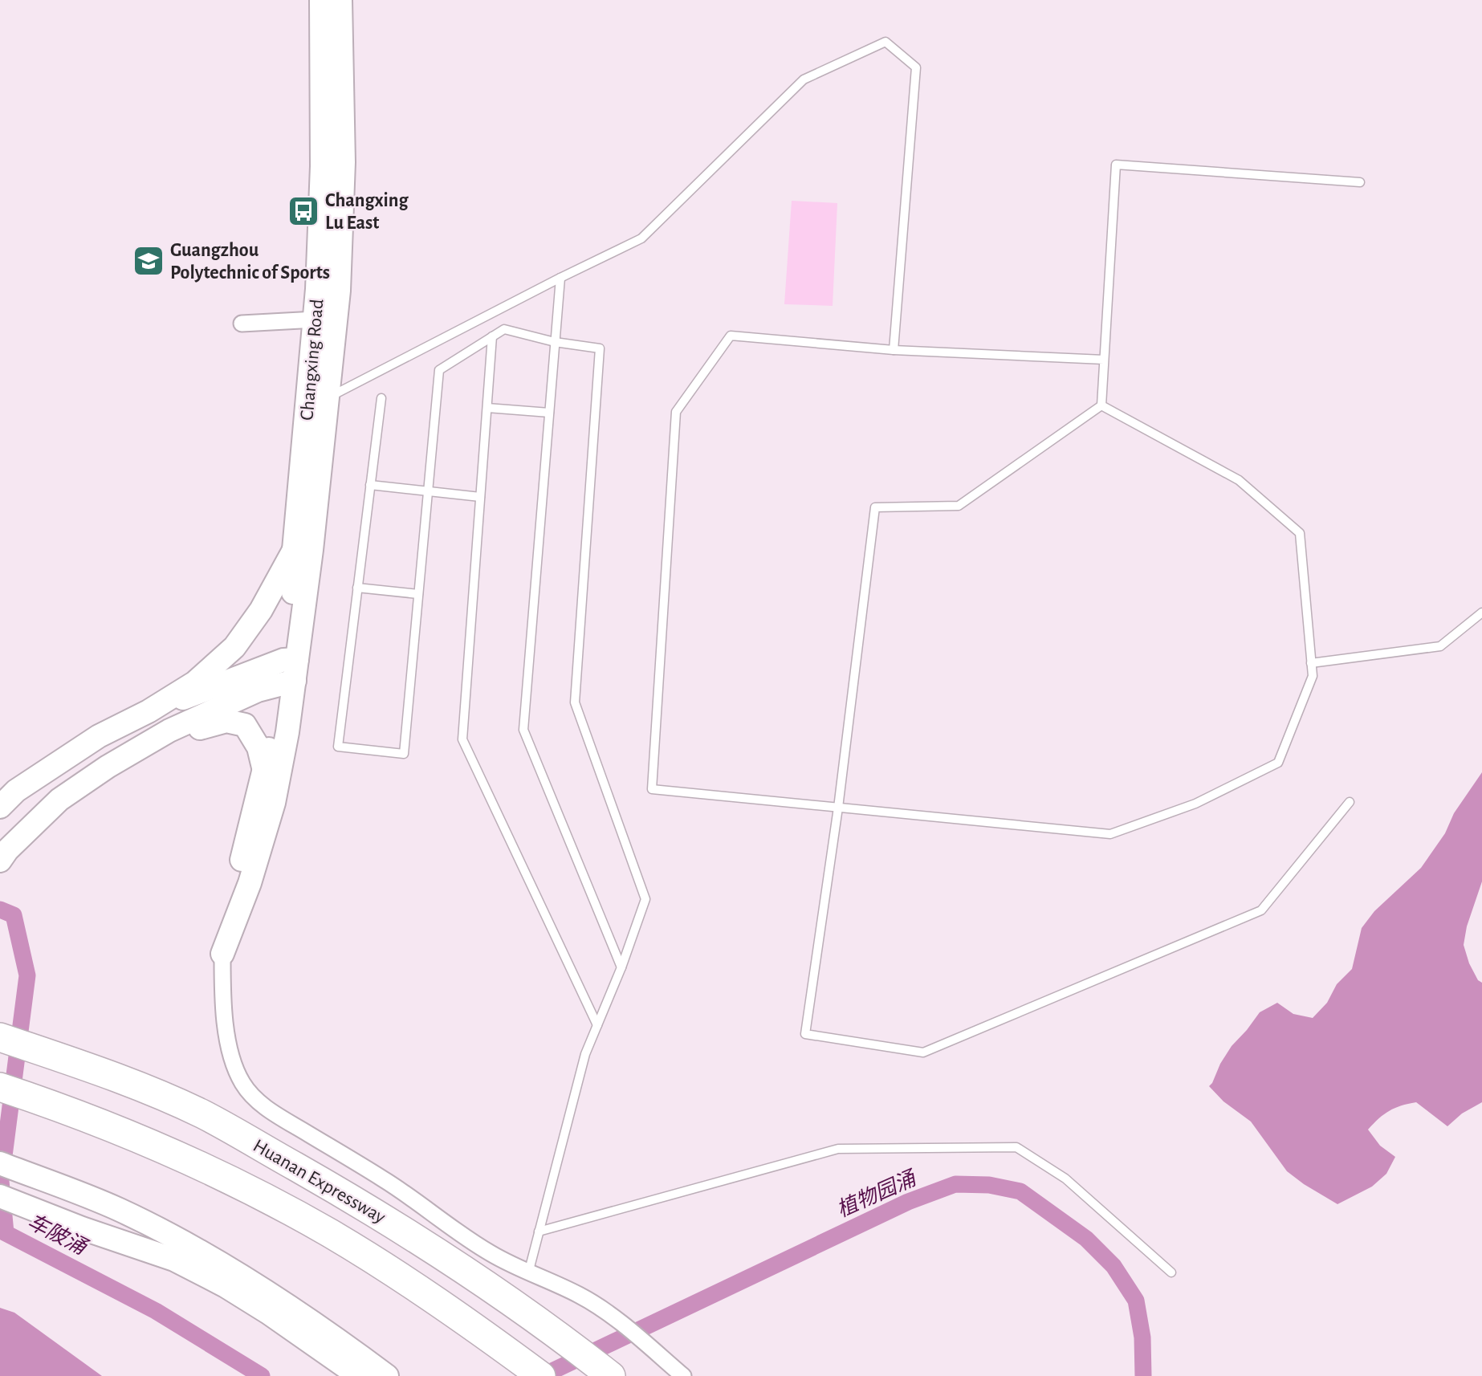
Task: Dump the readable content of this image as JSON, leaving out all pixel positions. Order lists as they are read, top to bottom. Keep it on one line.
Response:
{"streets":{"highway":["Huanan Expressway"],"street":["Changxing Road"]},"water":["植物园涌","车陂涌"],"places":{"bus stop":["Changxing Lu East"],"school or university":["Guangzhou Polytechnic of Sports"]}}
